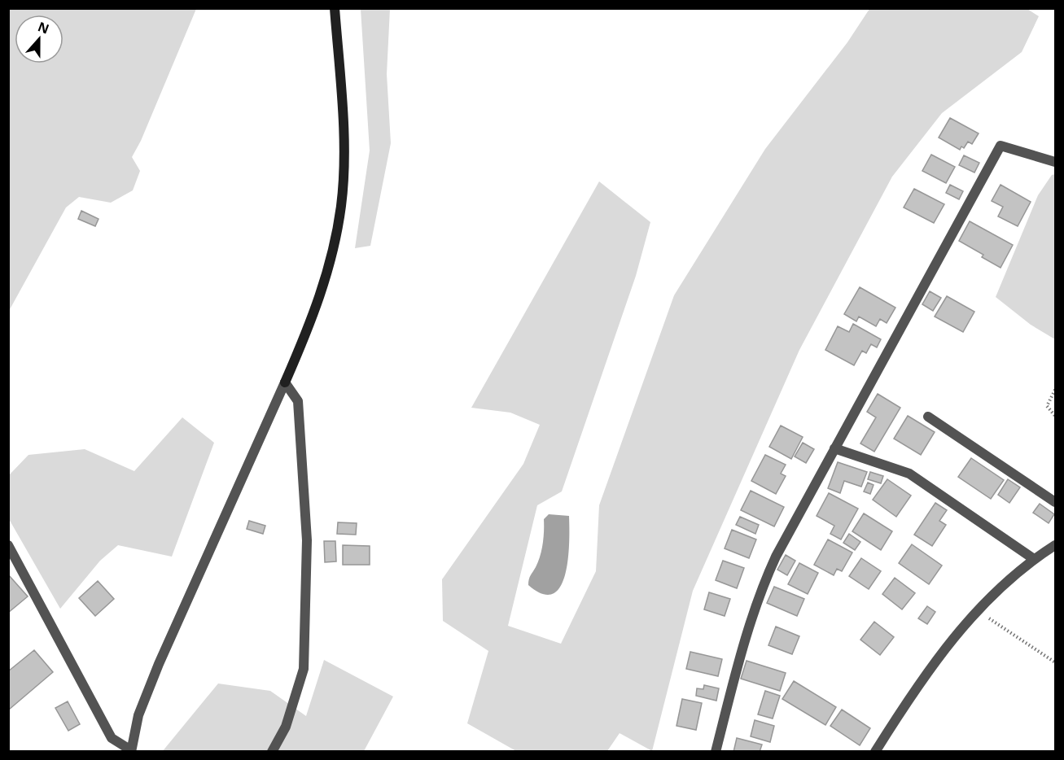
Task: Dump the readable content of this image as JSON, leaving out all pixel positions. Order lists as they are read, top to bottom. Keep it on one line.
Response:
{"north":"top"}
